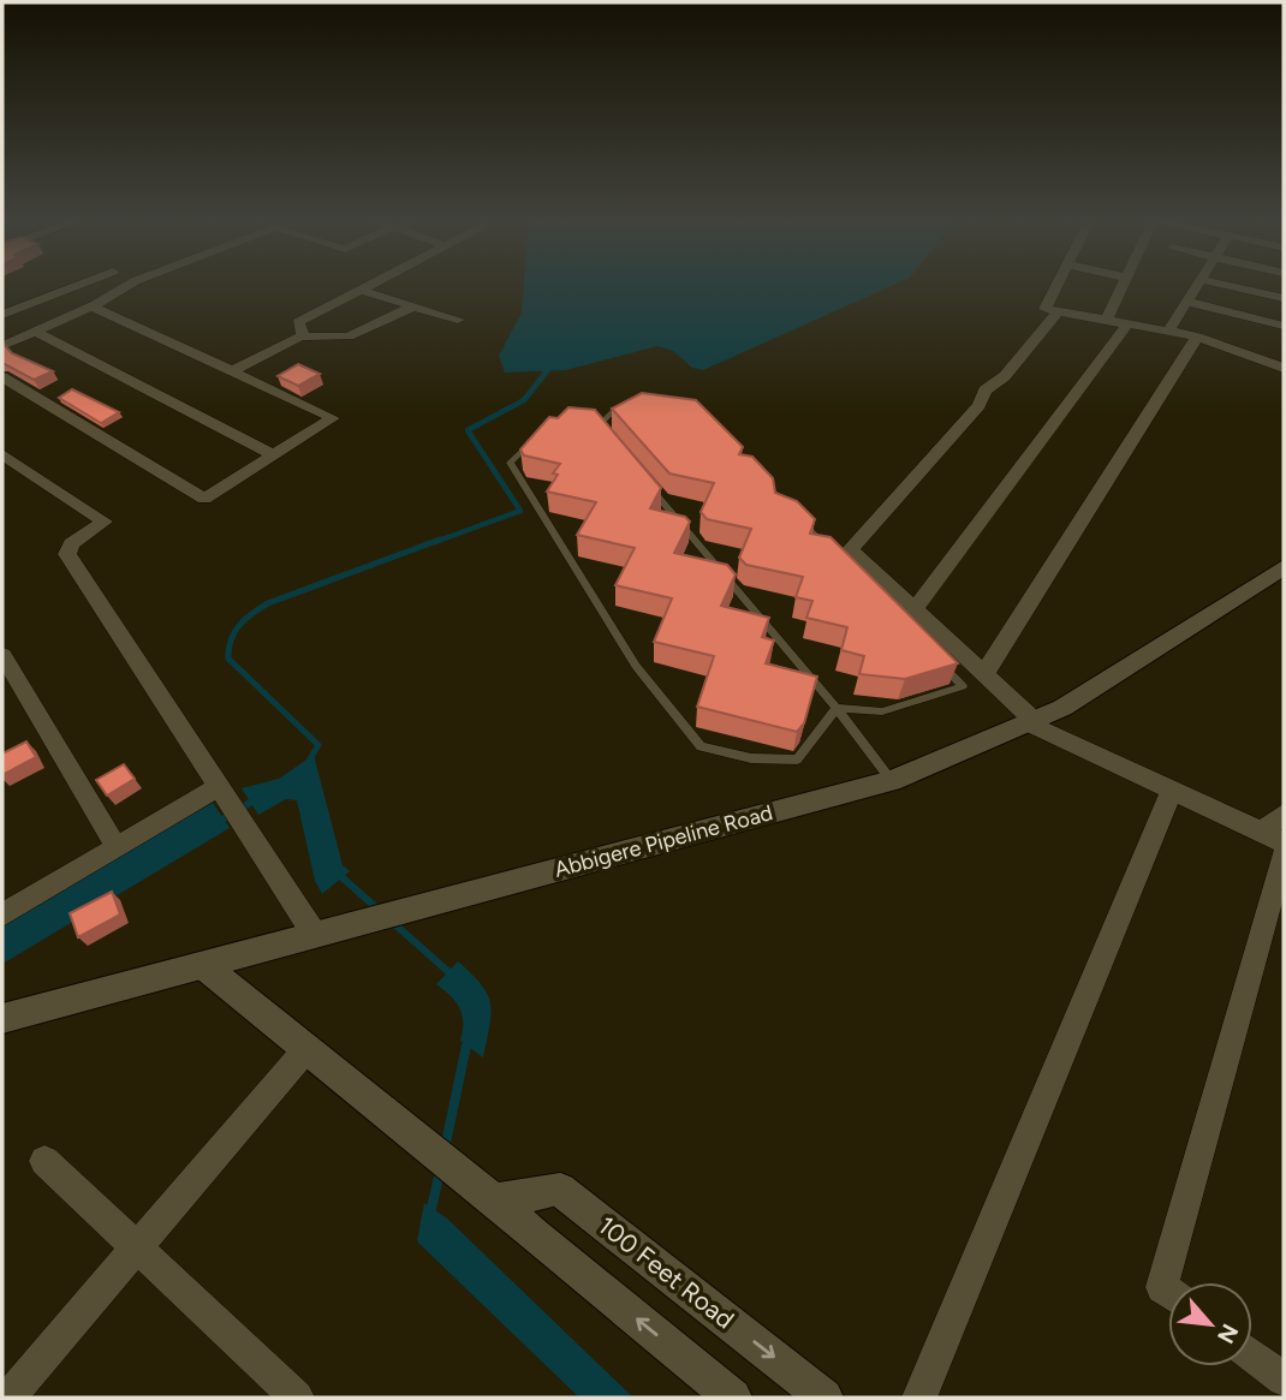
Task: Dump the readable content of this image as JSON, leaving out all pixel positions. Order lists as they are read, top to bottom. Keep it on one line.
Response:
{"streets":{"main road":["Abbigere Pipeline Road","100 Feet Road"]},"north":"bottom right"}
